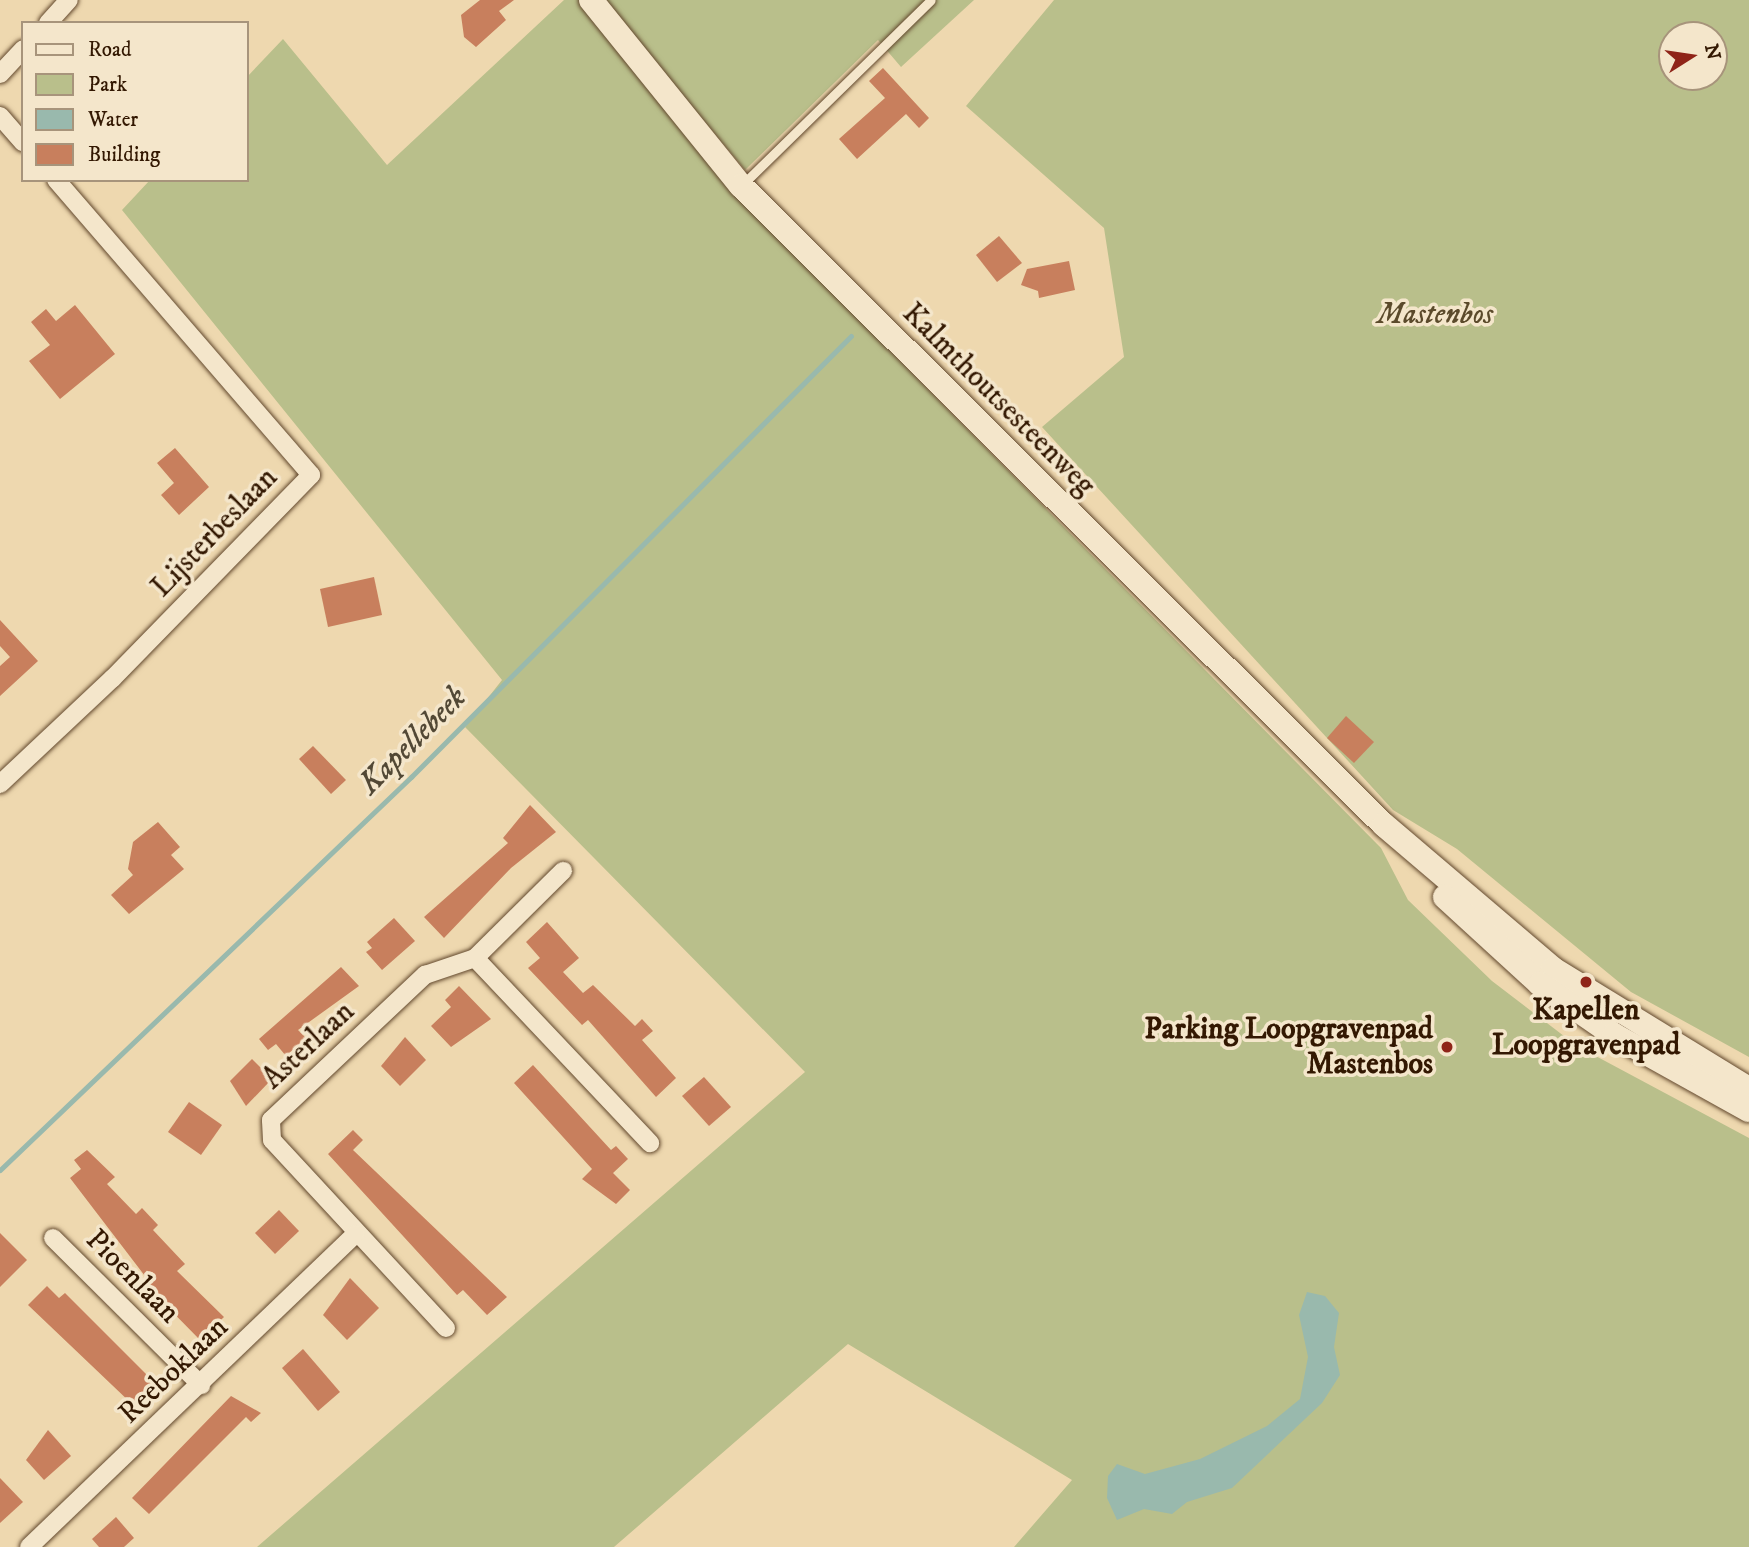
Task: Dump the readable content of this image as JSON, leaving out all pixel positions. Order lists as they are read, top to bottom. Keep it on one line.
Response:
{"streets":{"main road":["Kalmthoutsesteenweg"],"street":["Lijsterbeslaan","Asterlaan","Pioenlaan","Reeboklaan"]},"crossings":[["Asterlaan","Reeboklaan"],["Pioenlaan","Reeboklaan"]],"water":["Kapellebeek"],"parks":["Mastenbos"],"places":["Kapellen Loopgravenpad","Parking Loopgravenpad Mastenbos"],"legend":["Road","Park","Water","Building"],"north":"right"}
